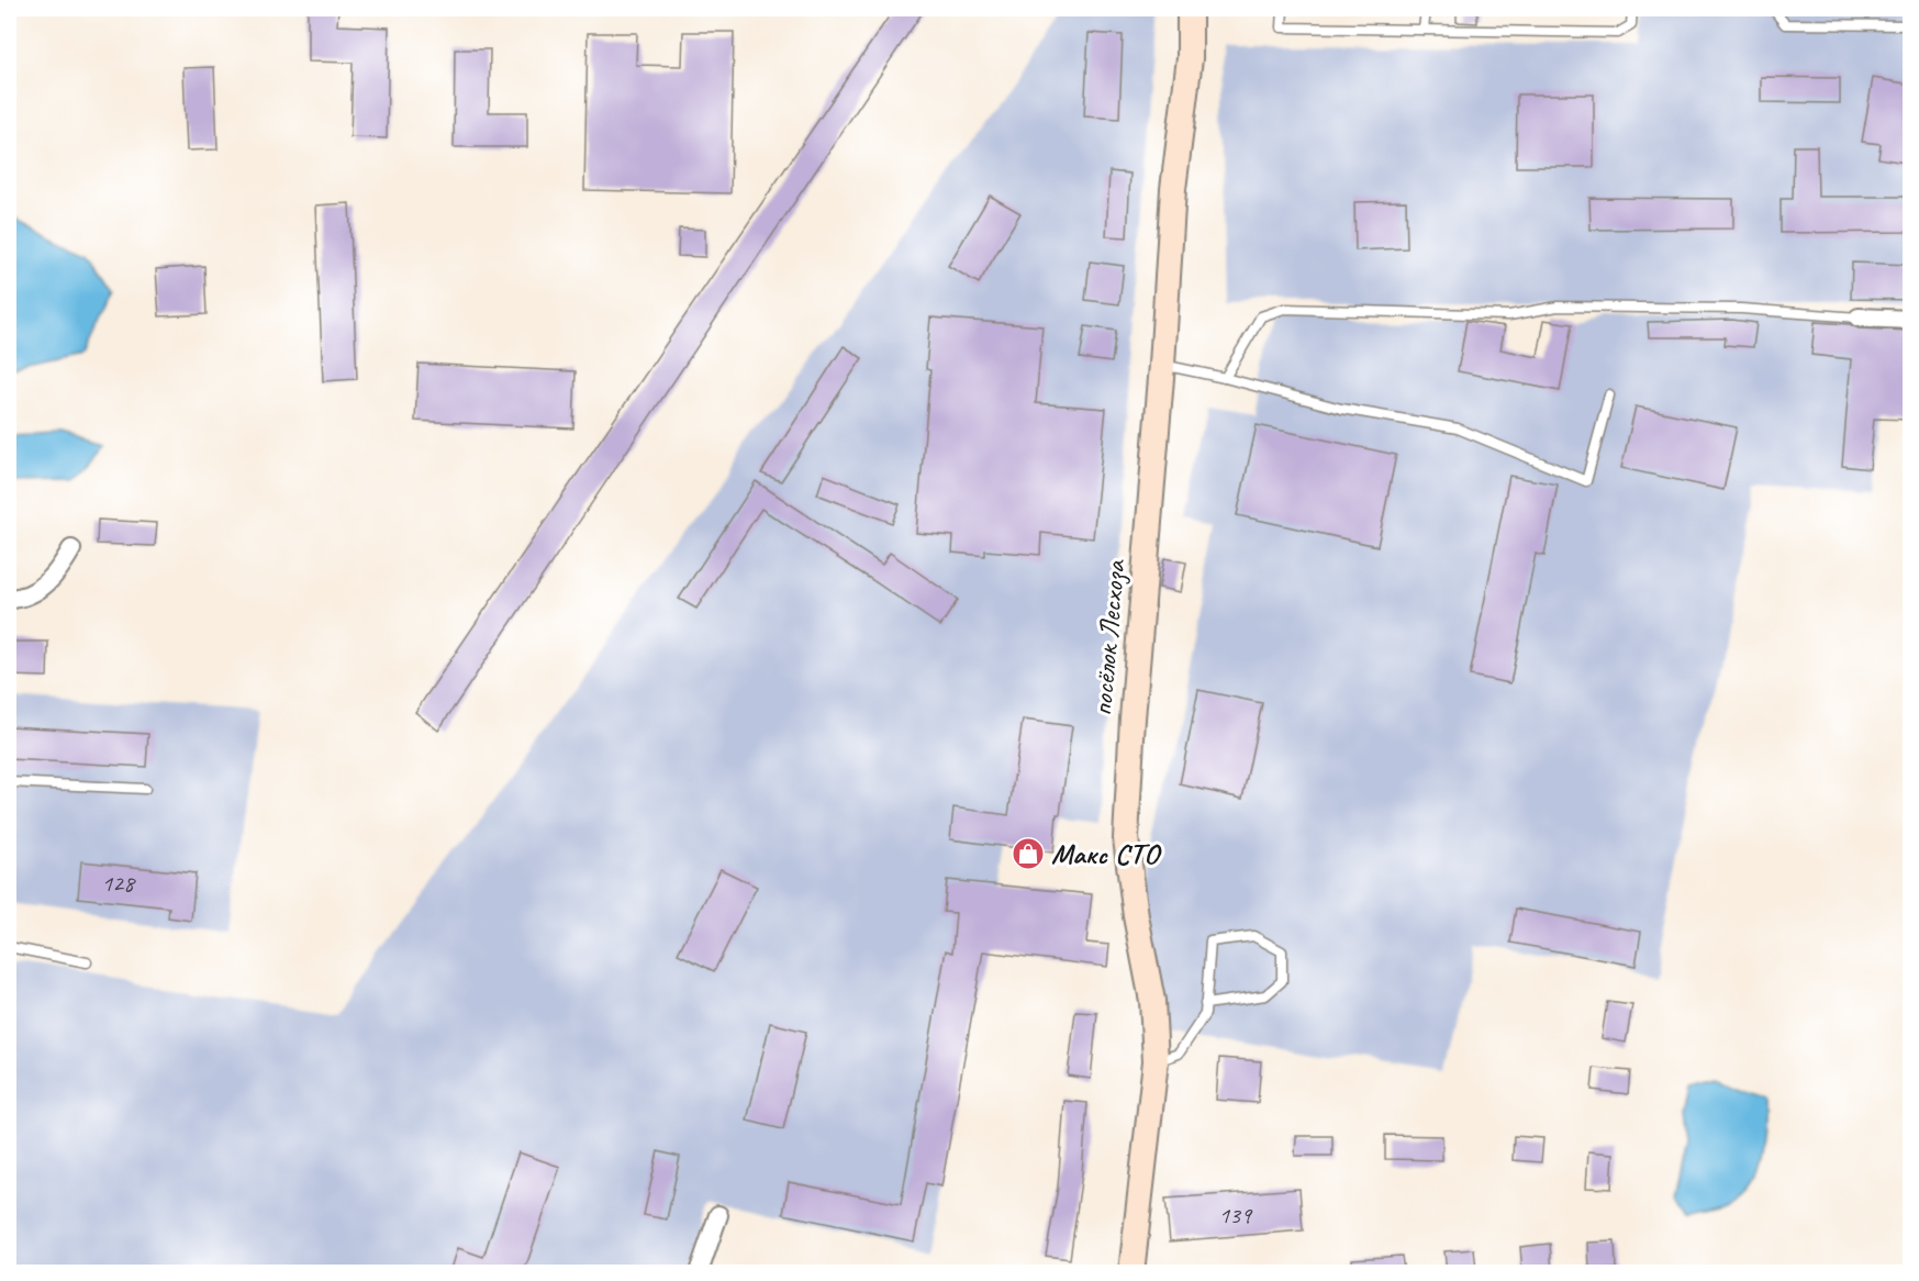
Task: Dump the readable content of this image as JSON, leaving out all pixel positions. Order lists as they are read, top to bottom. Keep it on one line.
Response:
{"streets":{"street":["посёлок Лесхоза"]},"places":{"shop":["Макс СТО"]},"house_numbers":["128","139"]}
